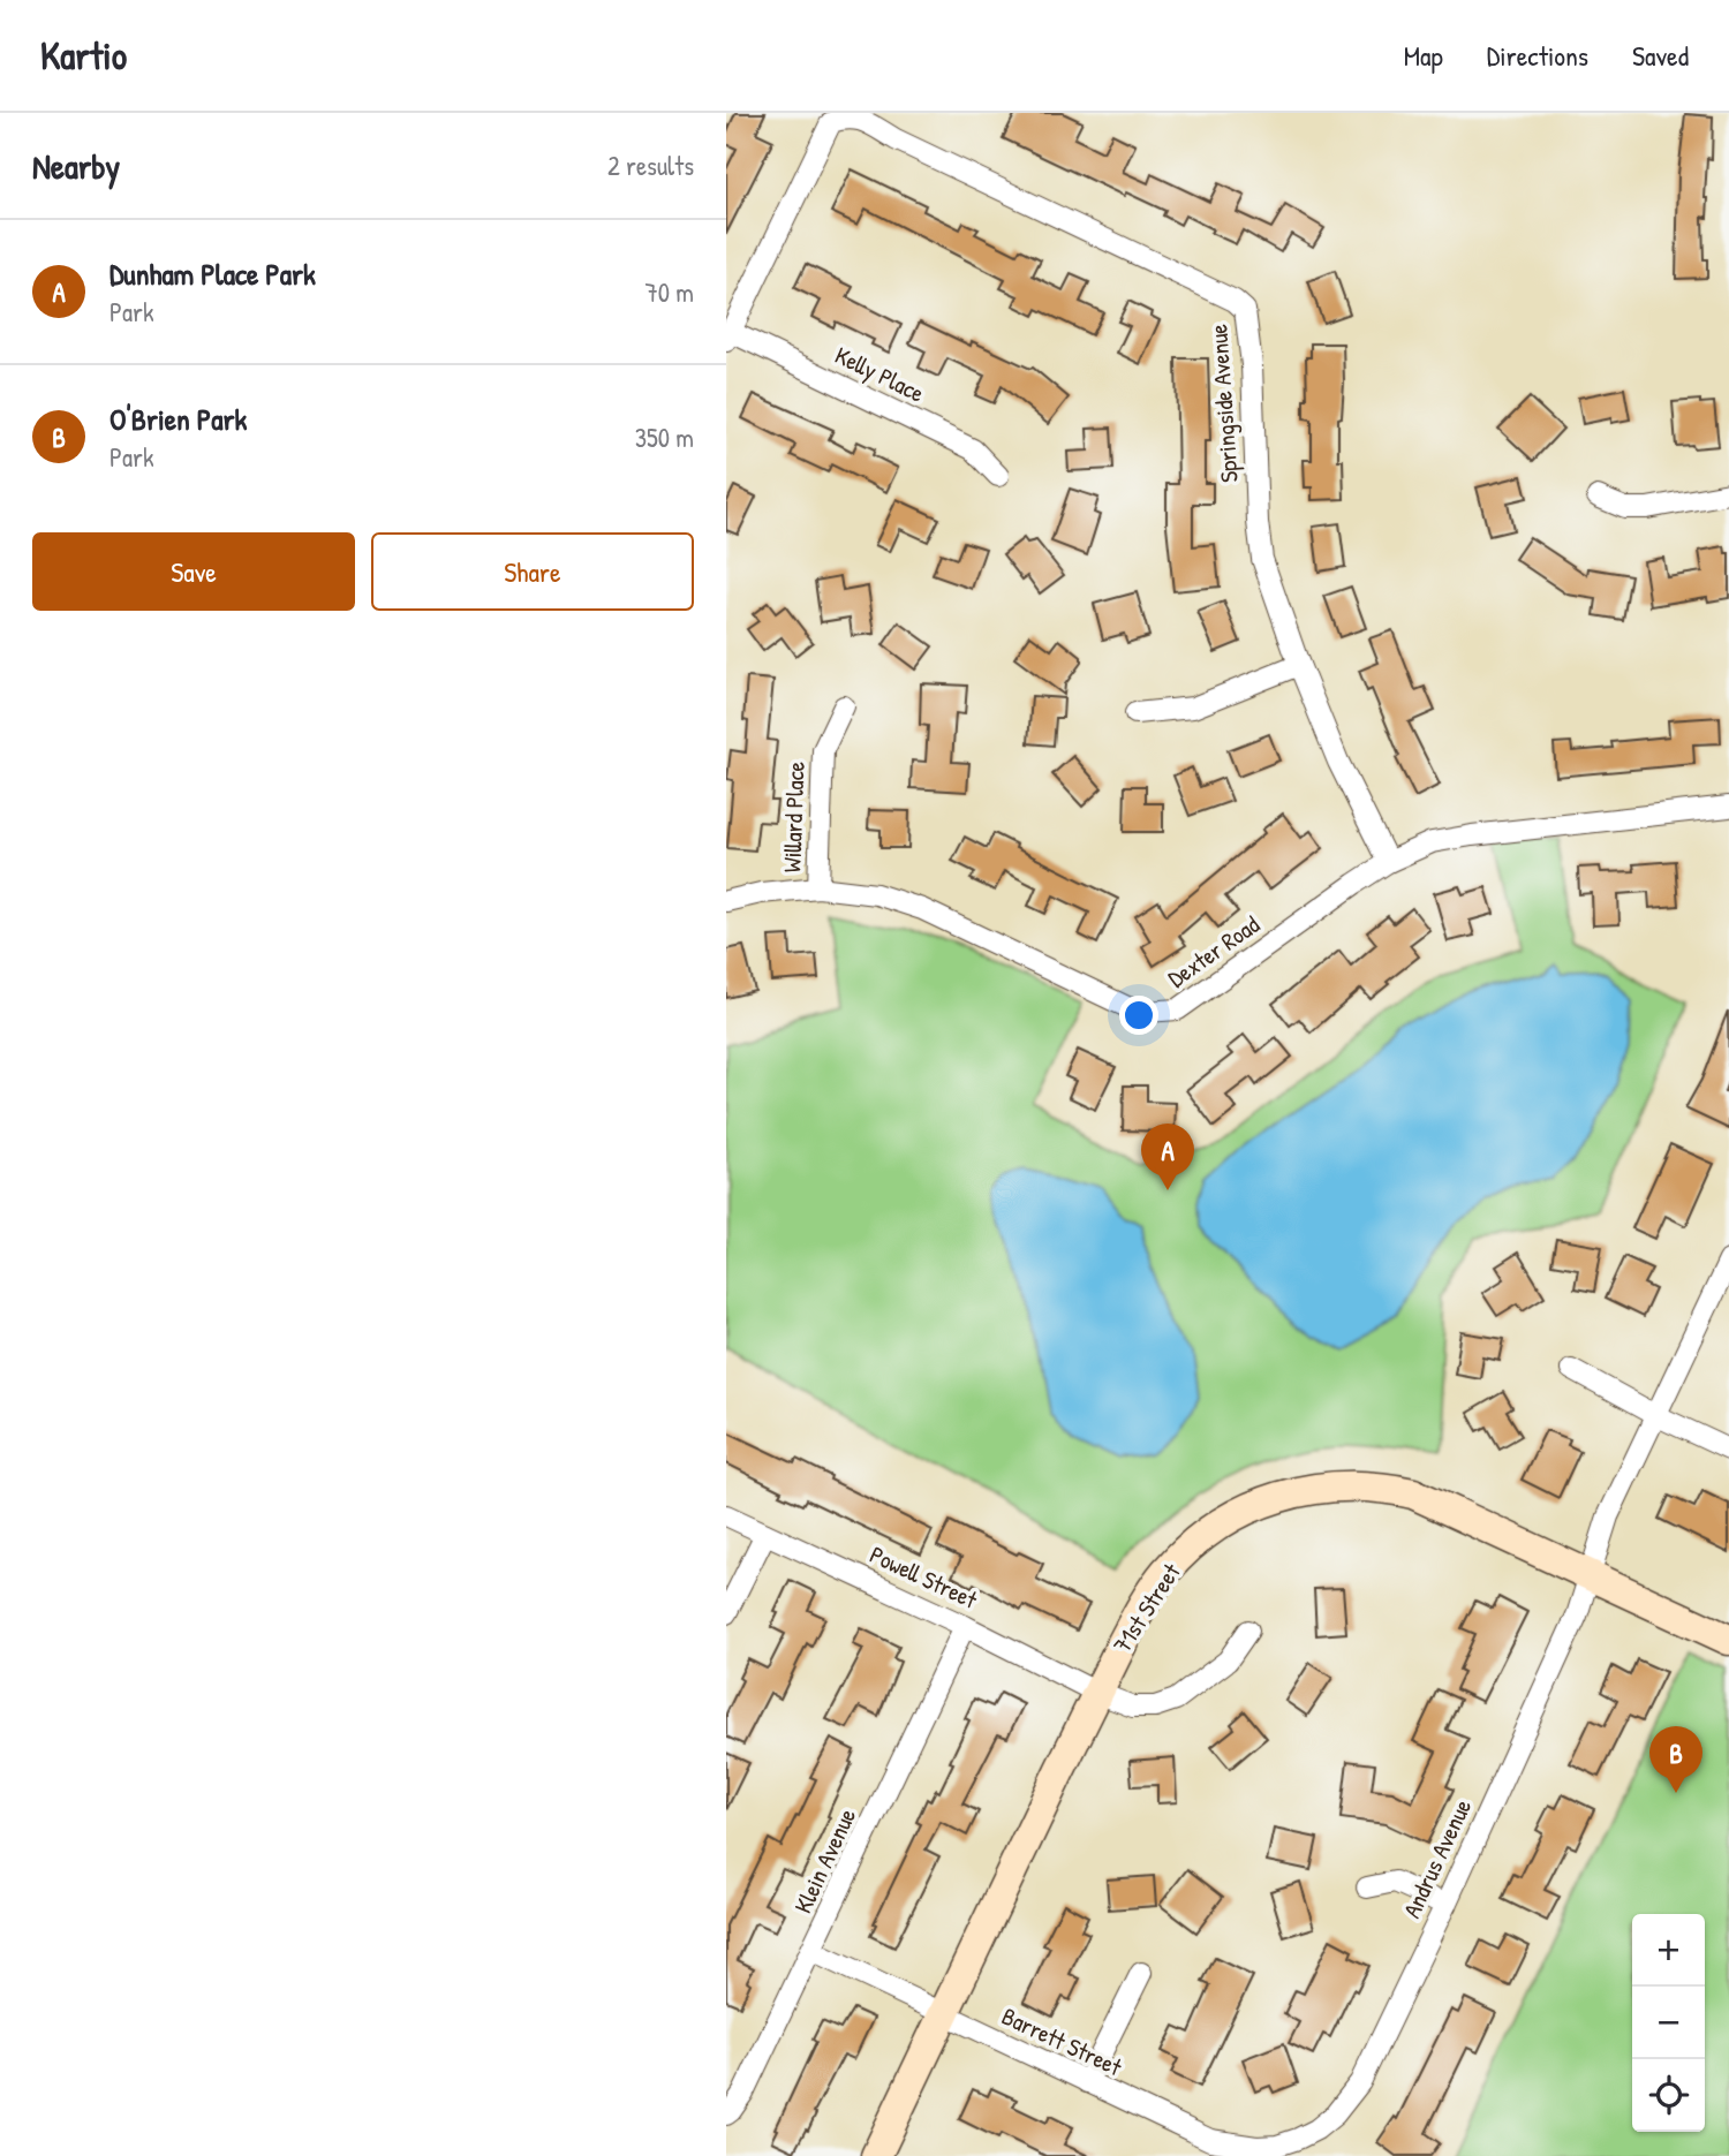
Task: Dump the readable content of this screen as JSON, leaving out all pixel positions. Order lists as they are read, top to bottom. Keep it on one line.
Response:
{"streets":{"street":["Kelly Place","Springside Avenue","Willard Place","Dexter Road","Powell Street","71st Street","Andrus Avenue","Klein Avenue","Barrett Street"]},"crossings":[["Kelly Place","Springside Avenue"],["Springside Avenue","Dexter Road"],["Willard Place","Dexter Road"],["Powell Street","71st Street"],["Powell Street","Klein Avenue"],["71st Street","Andrus Avenue"],["71st Street","Barrett Street"],["Andrus Avenue","Barrett Street"],["Klein Avenue","Barrett Street"]],"page":{"header":"Kartio","nav":["Map","Directions","Saved"],"heading":["Nearby","2 results"],"list":[{"mark":"A","name":"Dunham Place Park","note":"Park","value":"70 m"},{"mark":"B","name":"O'Brien Park","note":"Park","value":"350 m"}],"buttons":["Save","Share"],"pins":["A","B"],"map_buttons":["+","−"]}}
